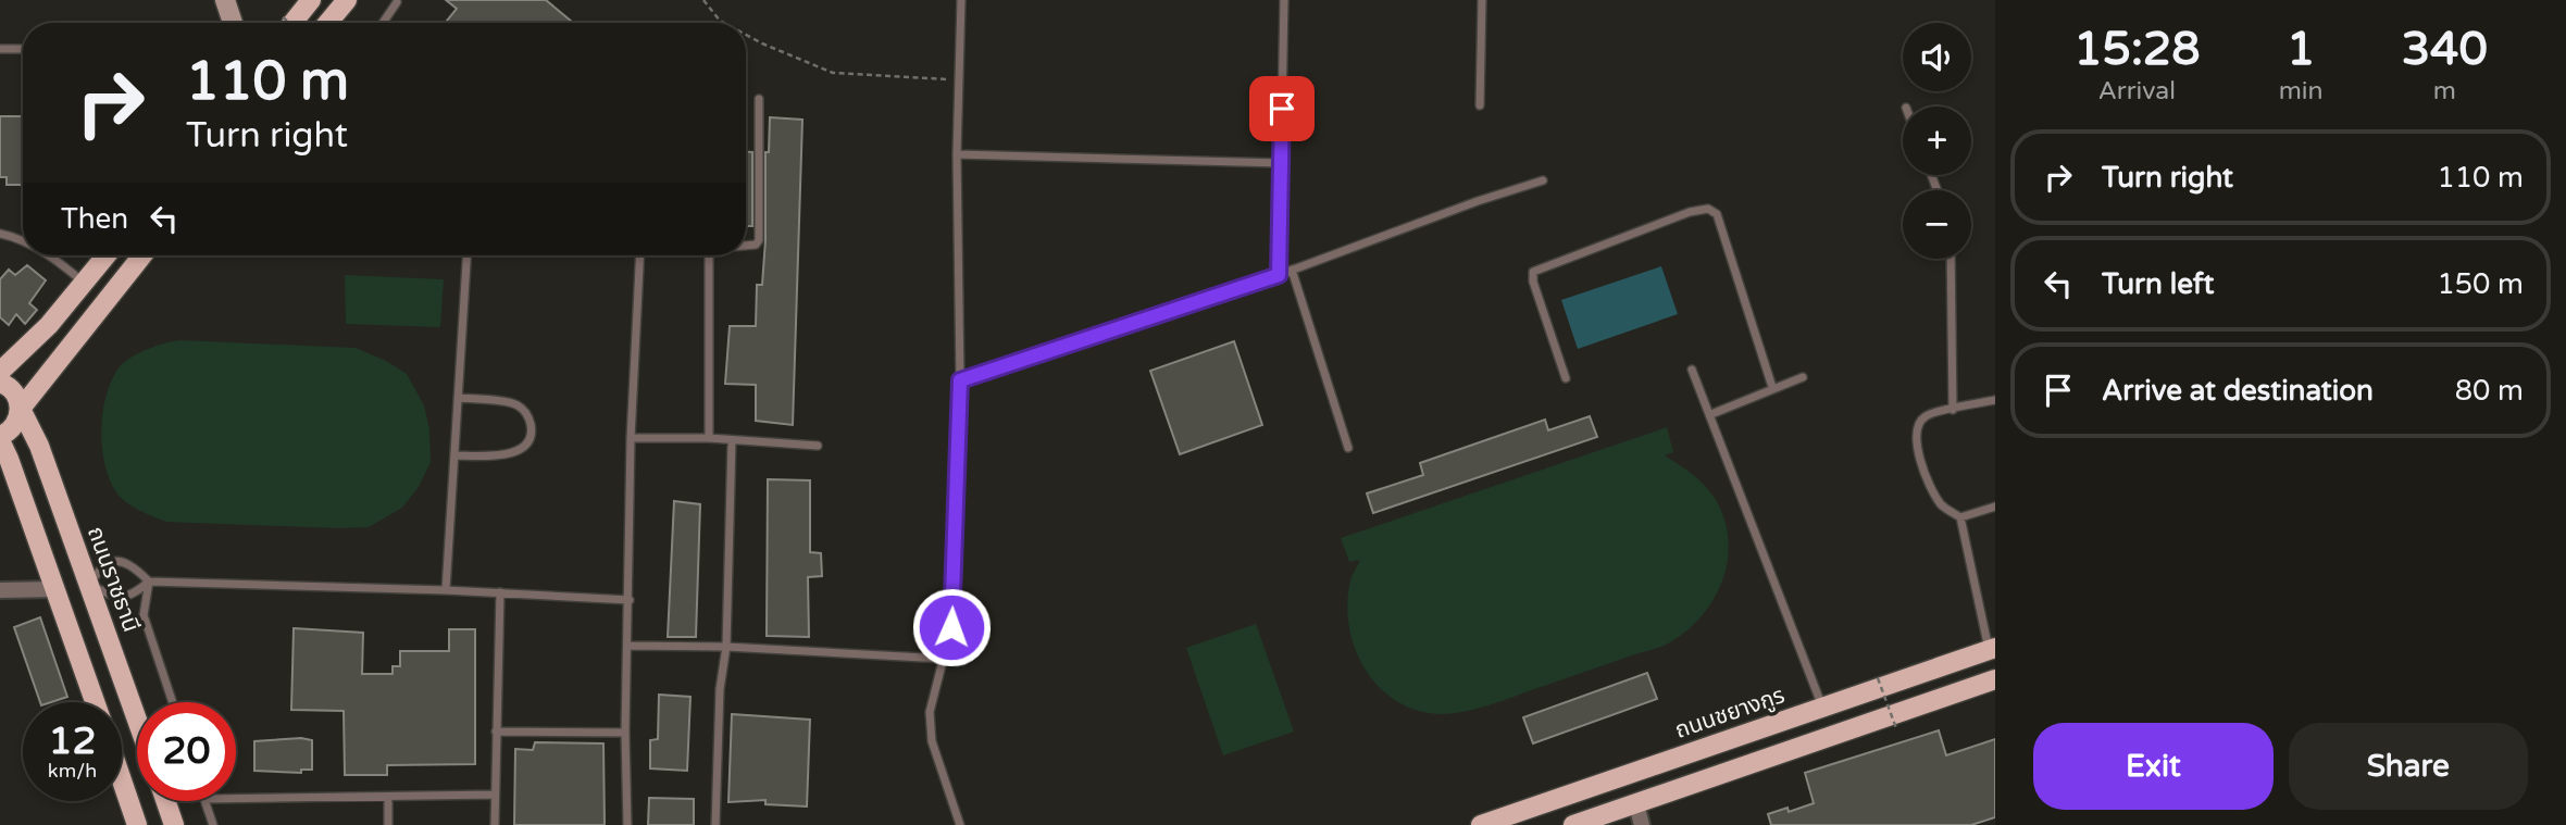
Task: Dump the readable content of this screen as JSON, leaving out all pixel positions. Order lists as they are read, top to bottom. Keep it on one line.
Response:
{"streets":{"main road":["ถนนราชธานี","ถนนชยางกูร"]},"page":{"eta":["15:28","Arrival","1","min","340","m"],"map_buttons":["+","−"],"turn":["110 m","Turn right"],"list":[{"name":"Turn right","value":"110 m"},{"name":"Turn left","value":"150 m"},{"name":"Arrive at destination","value":"80 m"}],"then":"Then","speed":"12 km/h","limit":"20","buttons":["Exit","Share"]}}
